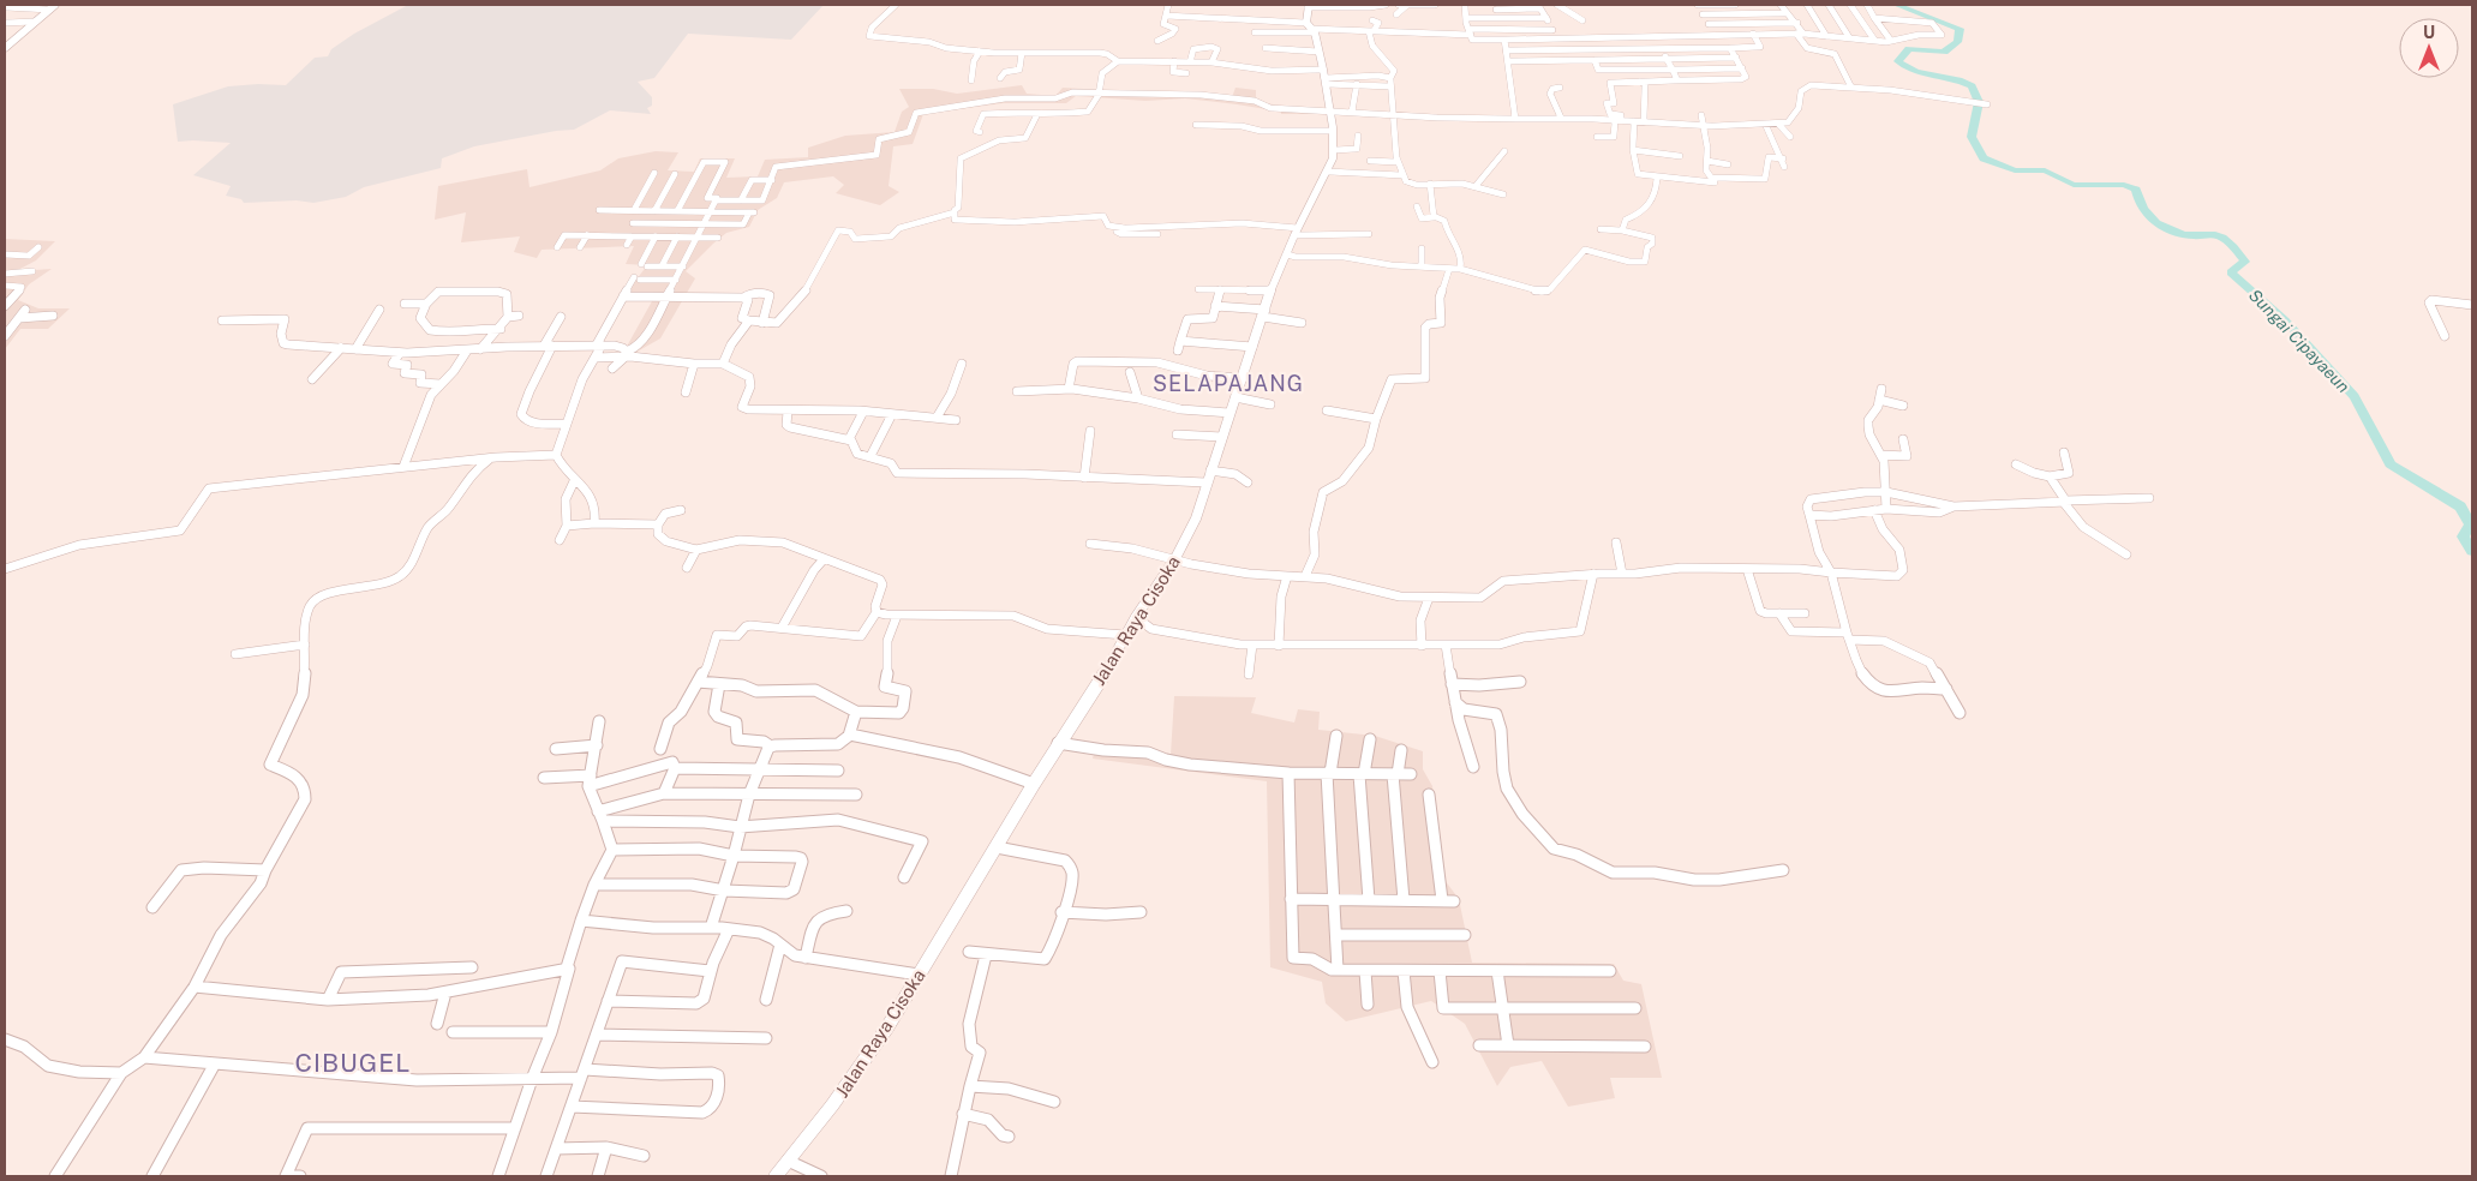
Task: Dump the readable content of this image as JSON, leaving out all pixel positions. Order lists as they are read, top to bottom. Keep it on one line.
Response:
{"streets":{"street":["Jalan Raya Cisoka"]},"districts":["SELAPAJANG","CIBUGEL"],"water":["Sungai Cipayaeun"],"north":"top"}
